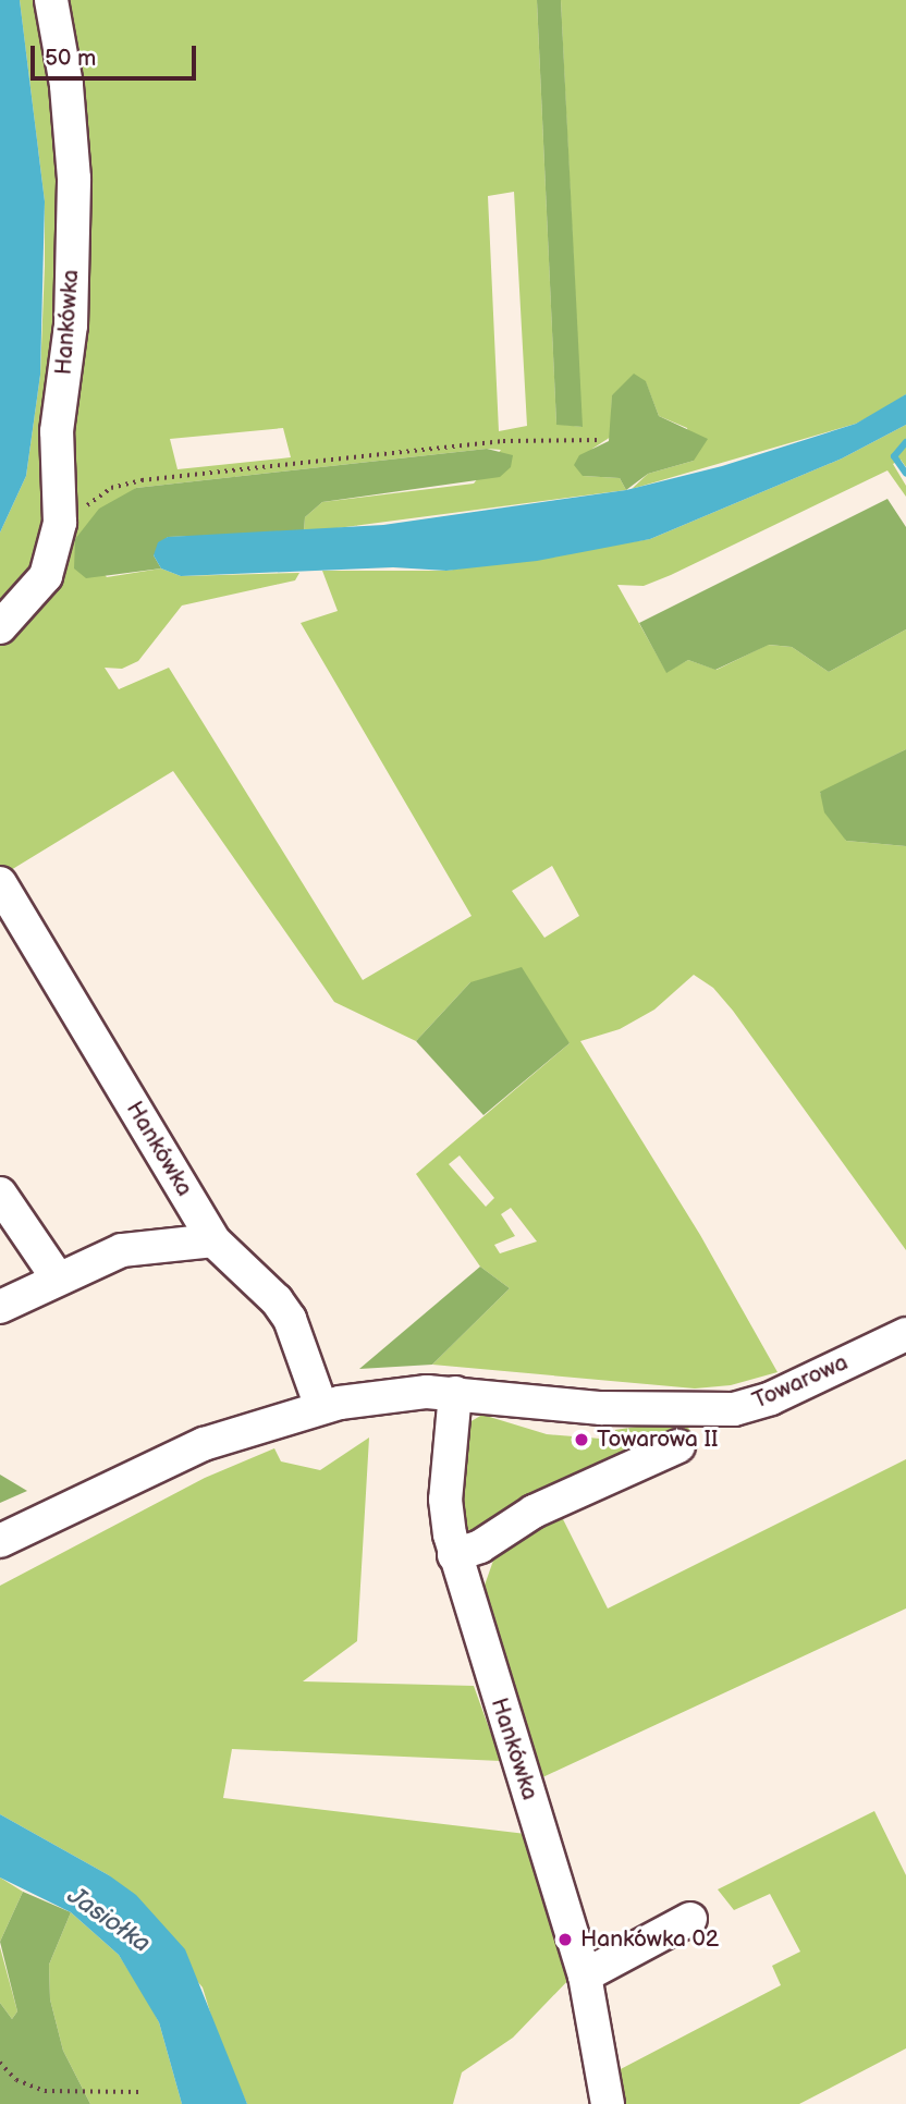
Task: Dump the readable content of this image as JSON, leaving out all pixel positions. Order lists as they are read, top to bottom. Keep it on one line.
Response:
{"streets":{"street":["Hankówka","Towarowa"]},"crossings":[["Hankówka","Towarowa"]],"water":["Jasiołka"],"places":["Towarowa II","Hankówka 02"],"scale_bar":"50 m"}
